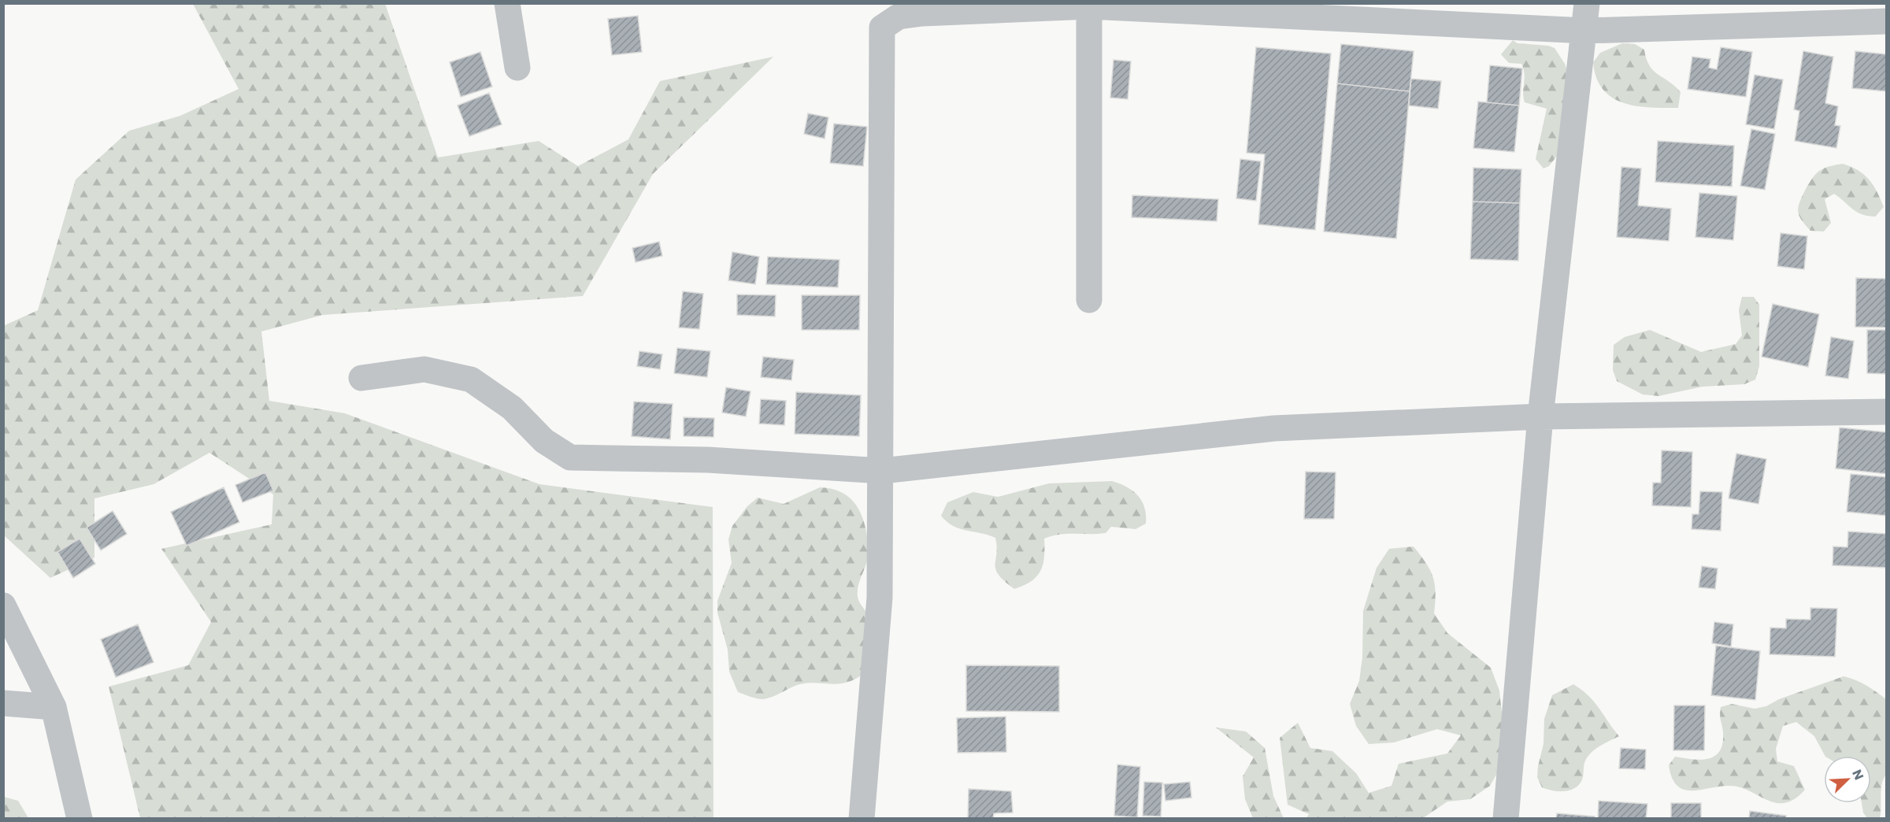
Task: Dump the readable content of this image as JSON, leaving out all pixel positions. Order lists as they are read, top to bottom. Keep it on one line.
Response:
{"north":"top right"}
